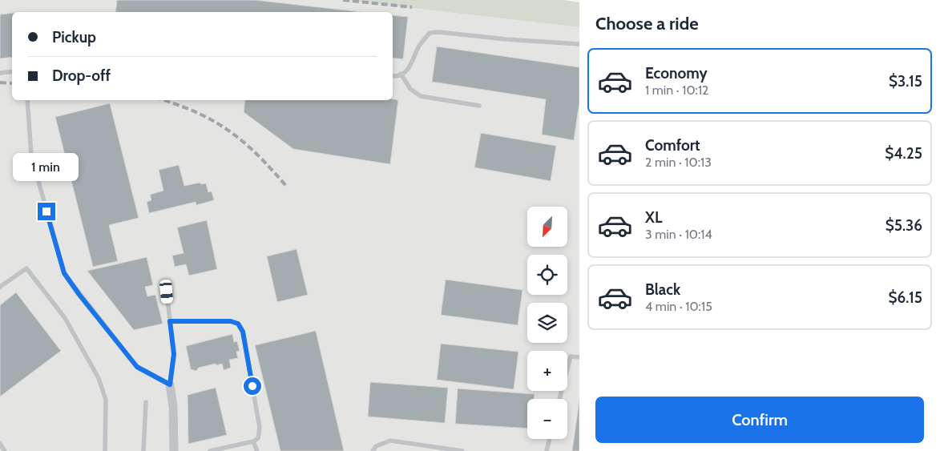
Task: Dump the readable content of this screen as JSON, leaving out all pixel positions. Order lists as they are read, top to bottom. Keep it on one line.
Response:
{"north":"bottom left","page":{"heading":"Choose a ride","banner":["Pickup","Drop-off"],"list":[{"name":"Economy","note":"1 min · 10:12","value":"$3.15"},{"name":"Comfort","note":"2 min · 10:13","value":"$4.25"},{"name":"XL","note":"3 min · 10:14","value":"$5.36"},{"name":"Black","note":"4 min · 10:15","value":"$6.15"}],"bubble":"1 min","map_buttons":["+","−"],"buttons":"Confirm"}}
